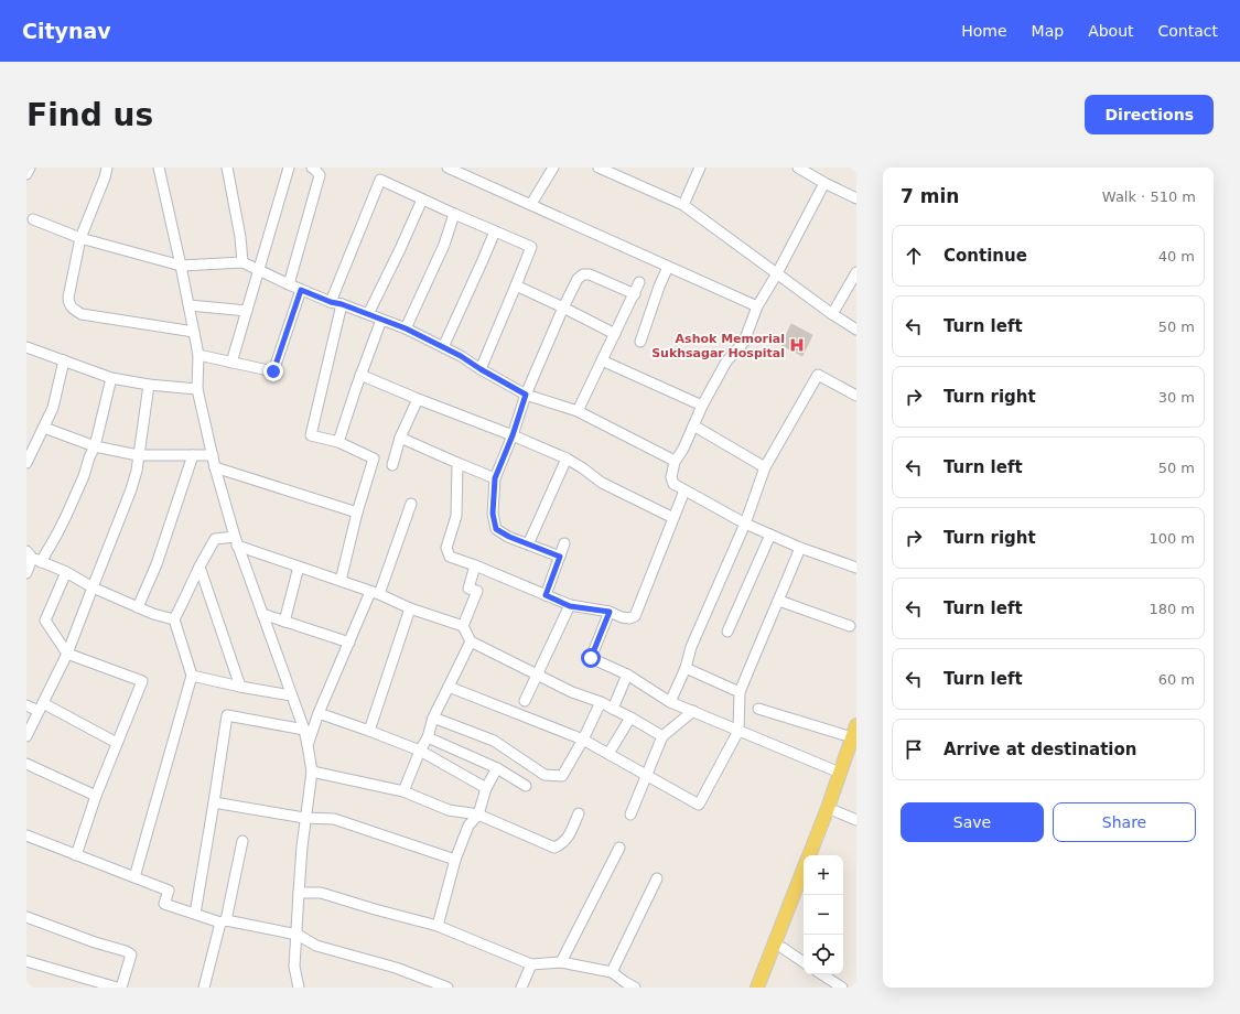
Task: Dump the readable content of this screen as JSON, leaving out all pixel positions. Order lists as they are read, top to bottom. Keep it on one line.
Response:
{"places":{"hospital":["Ashok Memorial Sukhsagar Hospital"]},"page":{"header":"Citynav","nav":["Home","Map","About","Contact"],"buttons":["Directions",["Save","Share"]],"title":"Find us","heading":["7 min","Walk · 510 m"],"list":[["Continue","40 m"],["Turn left","50 m"],["Turn right","30 m"],["Turn left","50 m"],["Turn right","100 m"],["Turn left","180 m"],["Turn left","60 m"],"Arrive at destination"],"map_buttons":["+","−"]}}
